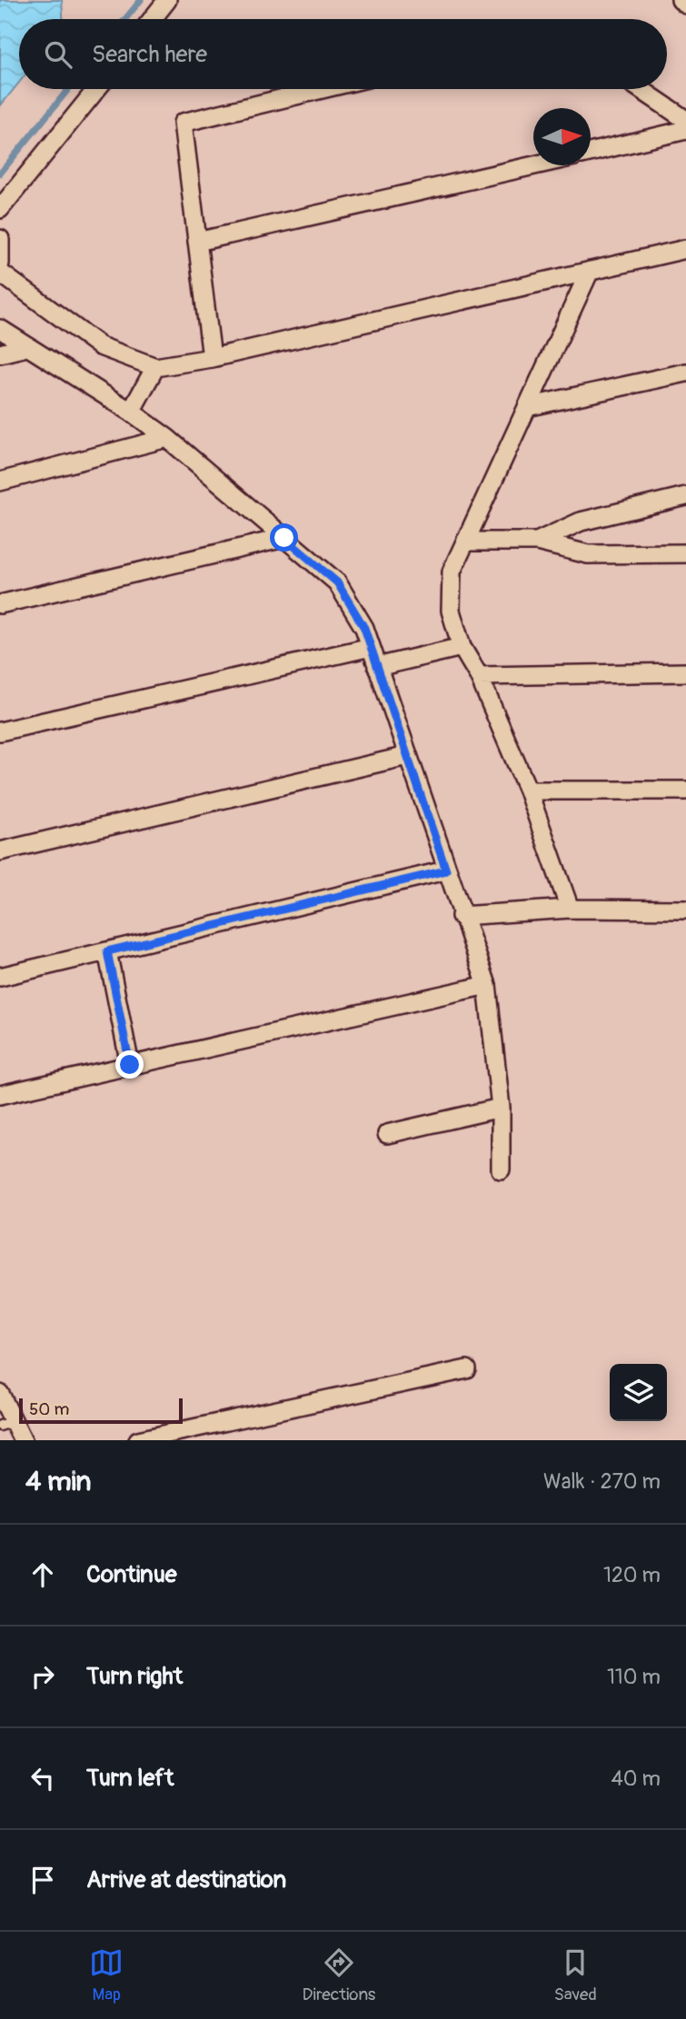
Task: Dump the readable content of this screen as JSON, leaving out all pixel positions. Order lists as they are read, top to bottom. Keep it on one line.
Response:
{"scale_bar":"50 m","north":"right","page":{"search":"Search here","scale":"50 m","heading":["4 min","Walk · 270 m"],"list":[["Continue","120 m"],["Turn right","110 m"],["Turn left","40 m"],"Arrive at destination"],"nav":["Map","Directions","Saved"]}}
